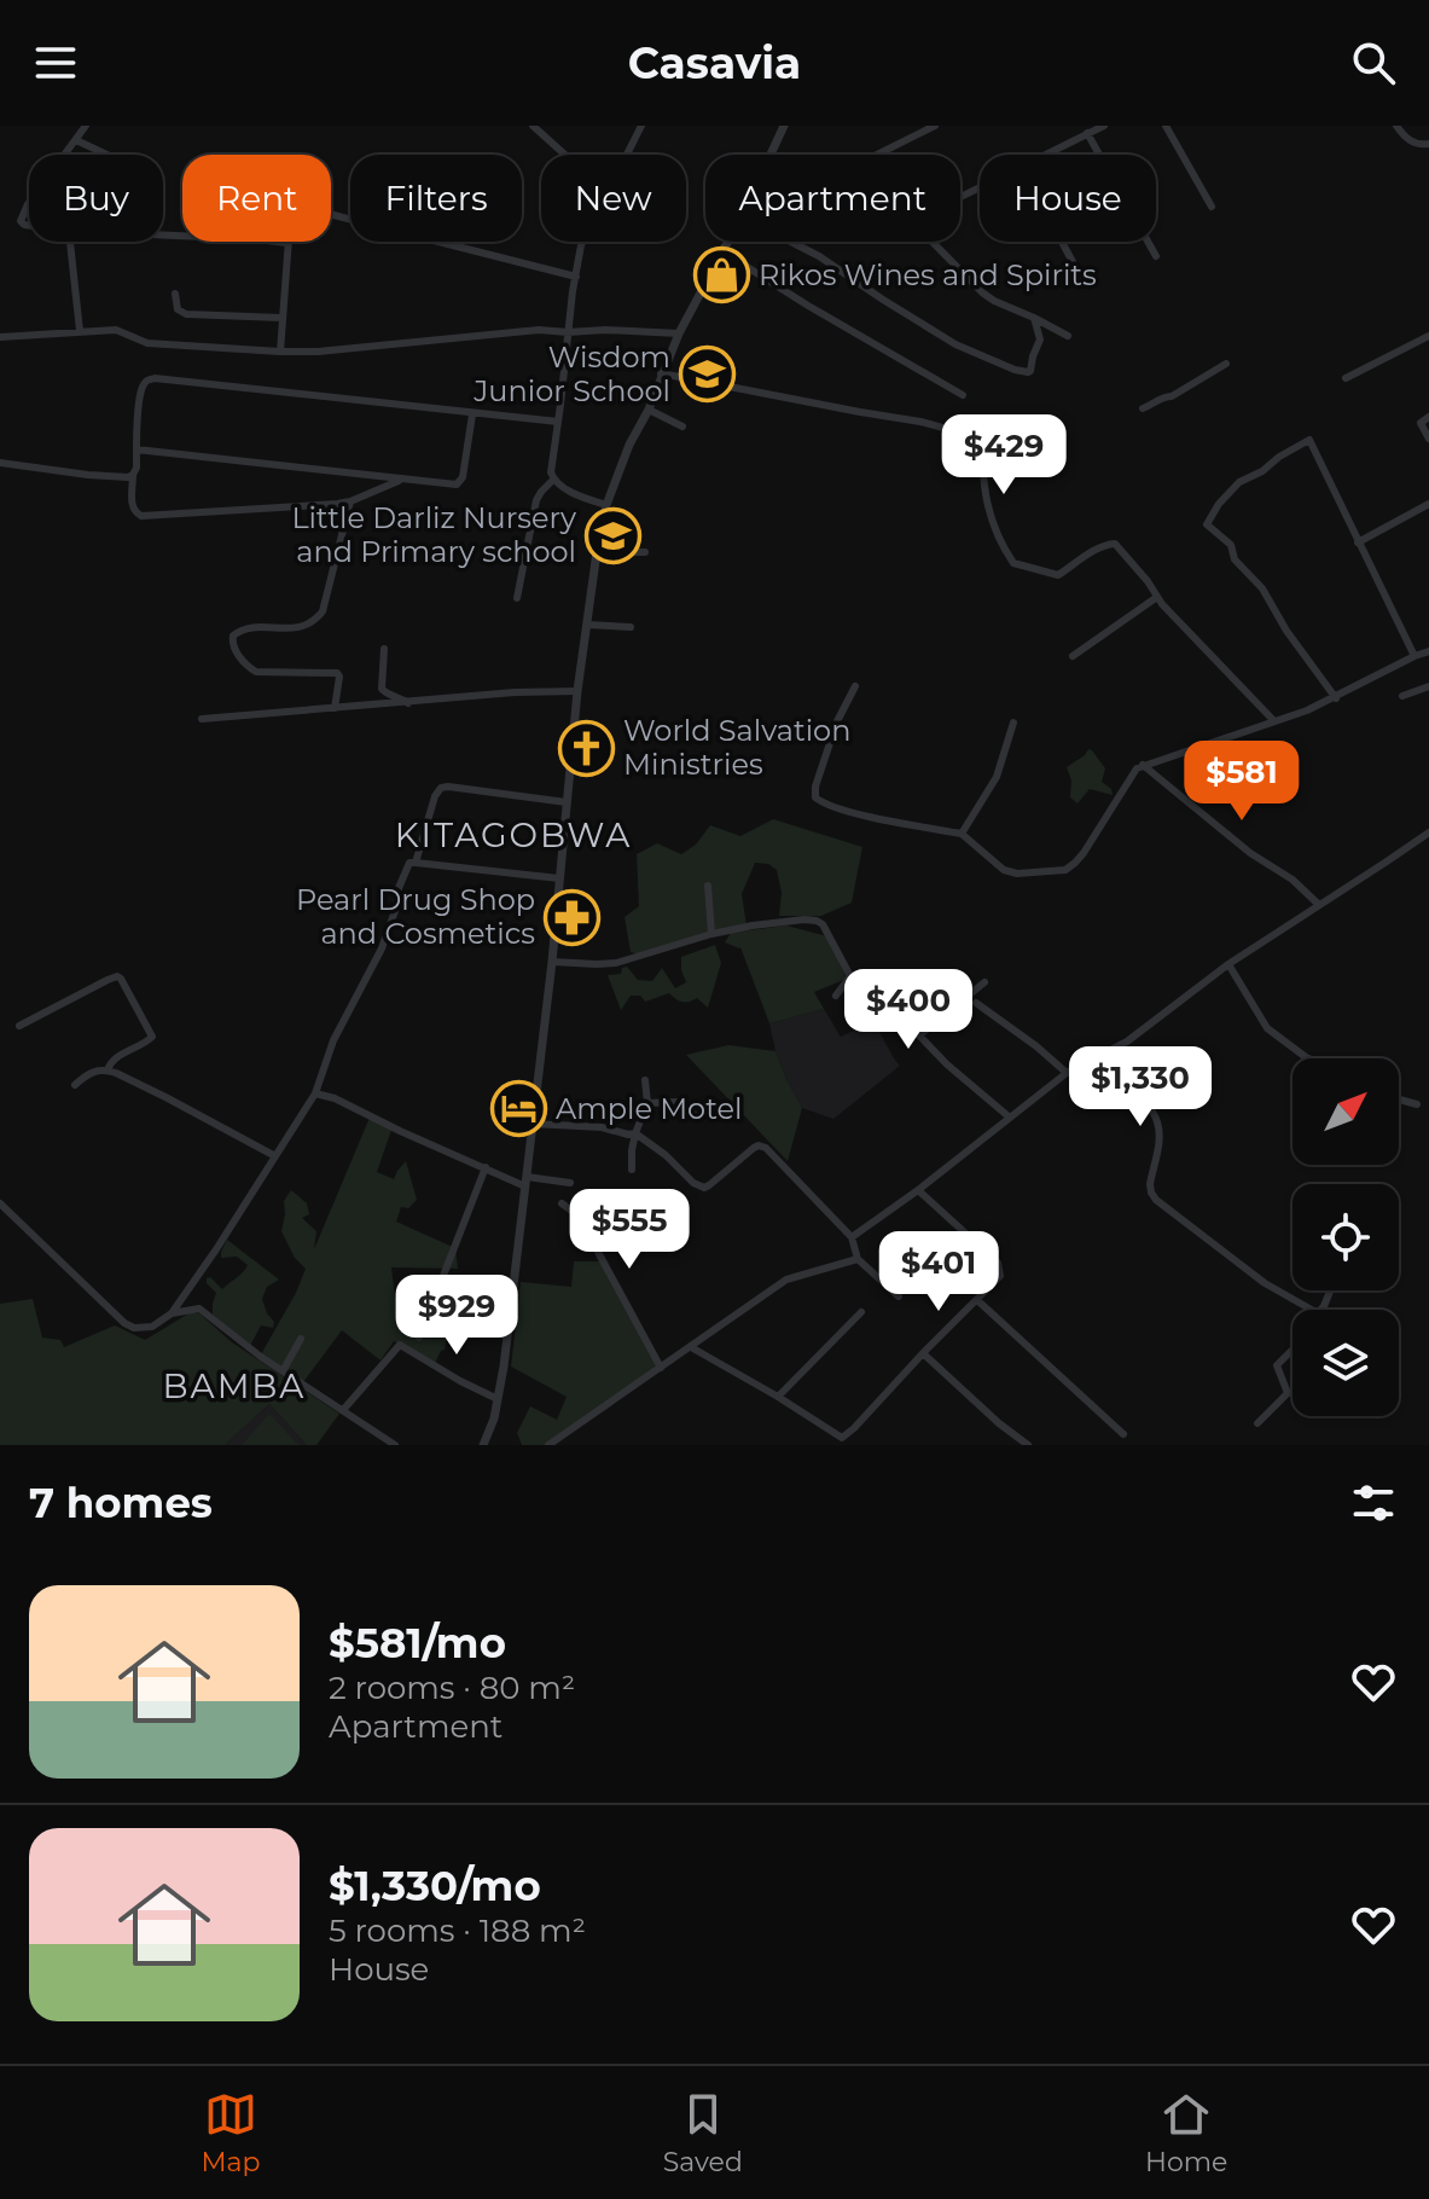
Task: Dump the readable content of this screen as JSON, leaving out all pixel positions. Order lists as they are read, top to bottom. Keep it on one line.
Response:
{"districts":["KITAGOBWA","BAMBA"],"places":{"shop":["Rikos Wines and Spirits"],"school or university":["Wisdom Junior School","Little Darliz Nursery and Primary school"],"church":["World Salvation Ministries"],"pharmacy":["Pearl Drug Shop and Cosmetics"],"hotel":["Ample Motel"]},"north":"top right","page":{"header":"Casavia","chip":["Buy","Rent","Filters","New","Apartment","House"],"price":["$429","$581","$400","$1,330","$555","$401","$929"],"heading":"7 homes","list":[{"name":"$581/mo","note":"2 rooms · 80 m² · Apartment"},{"name":"$1,330/mo","note":"5 rooms · 188 m² · House"}],"tabs":["Map","Saved","Home"]}}
